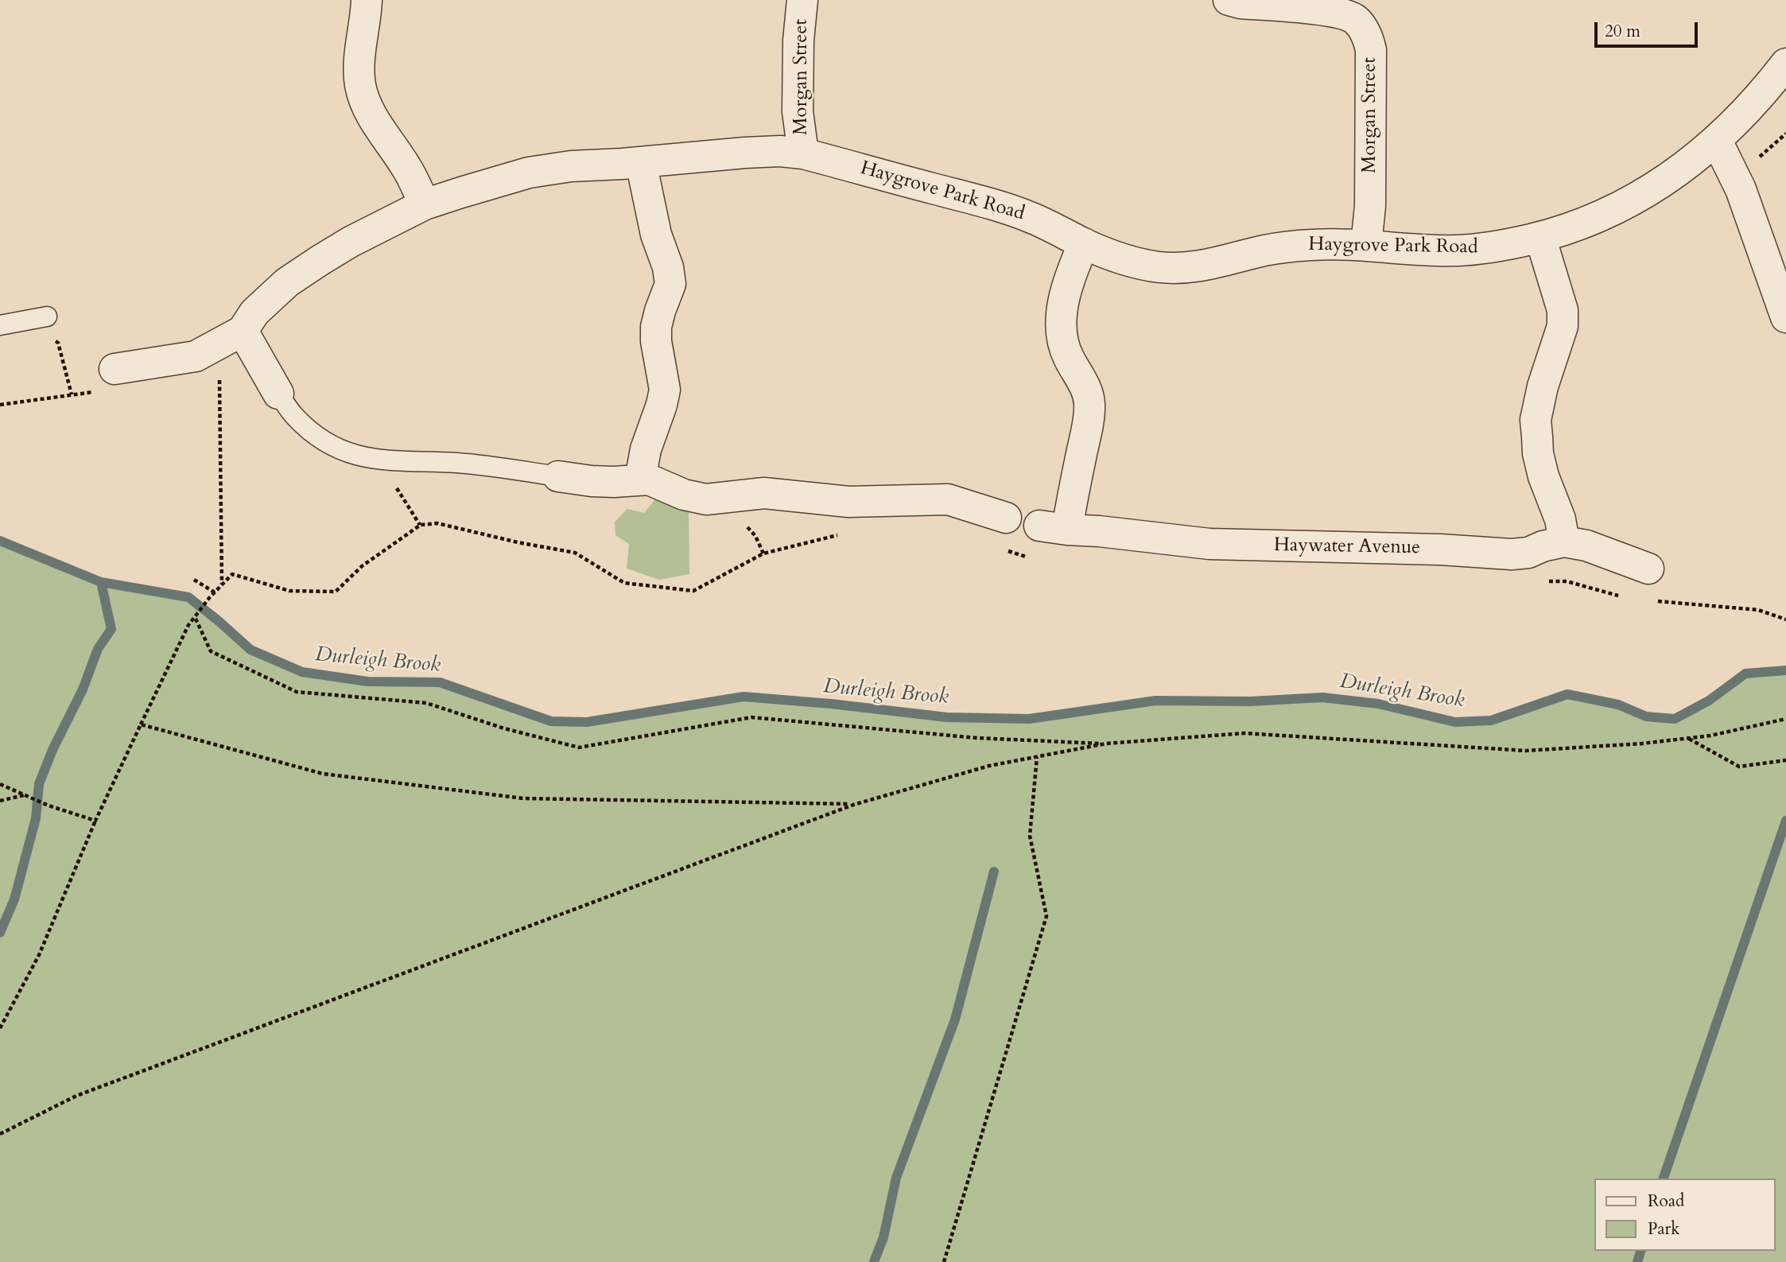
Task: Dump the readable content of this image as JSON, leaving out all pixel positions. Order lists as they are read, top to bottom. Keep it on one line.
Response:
{"streets":{"street":["Morgan Street","Haygrove Park Road","Haywater Avenue"]},"crossings":[["Morgan Street","Haygrove Park Road"],["Haygrove Park Road","Haywater Avenue"]],"water":["Durleigh Brook"],"legend":["Road","Park"],"scale_bar":"20 m"}
